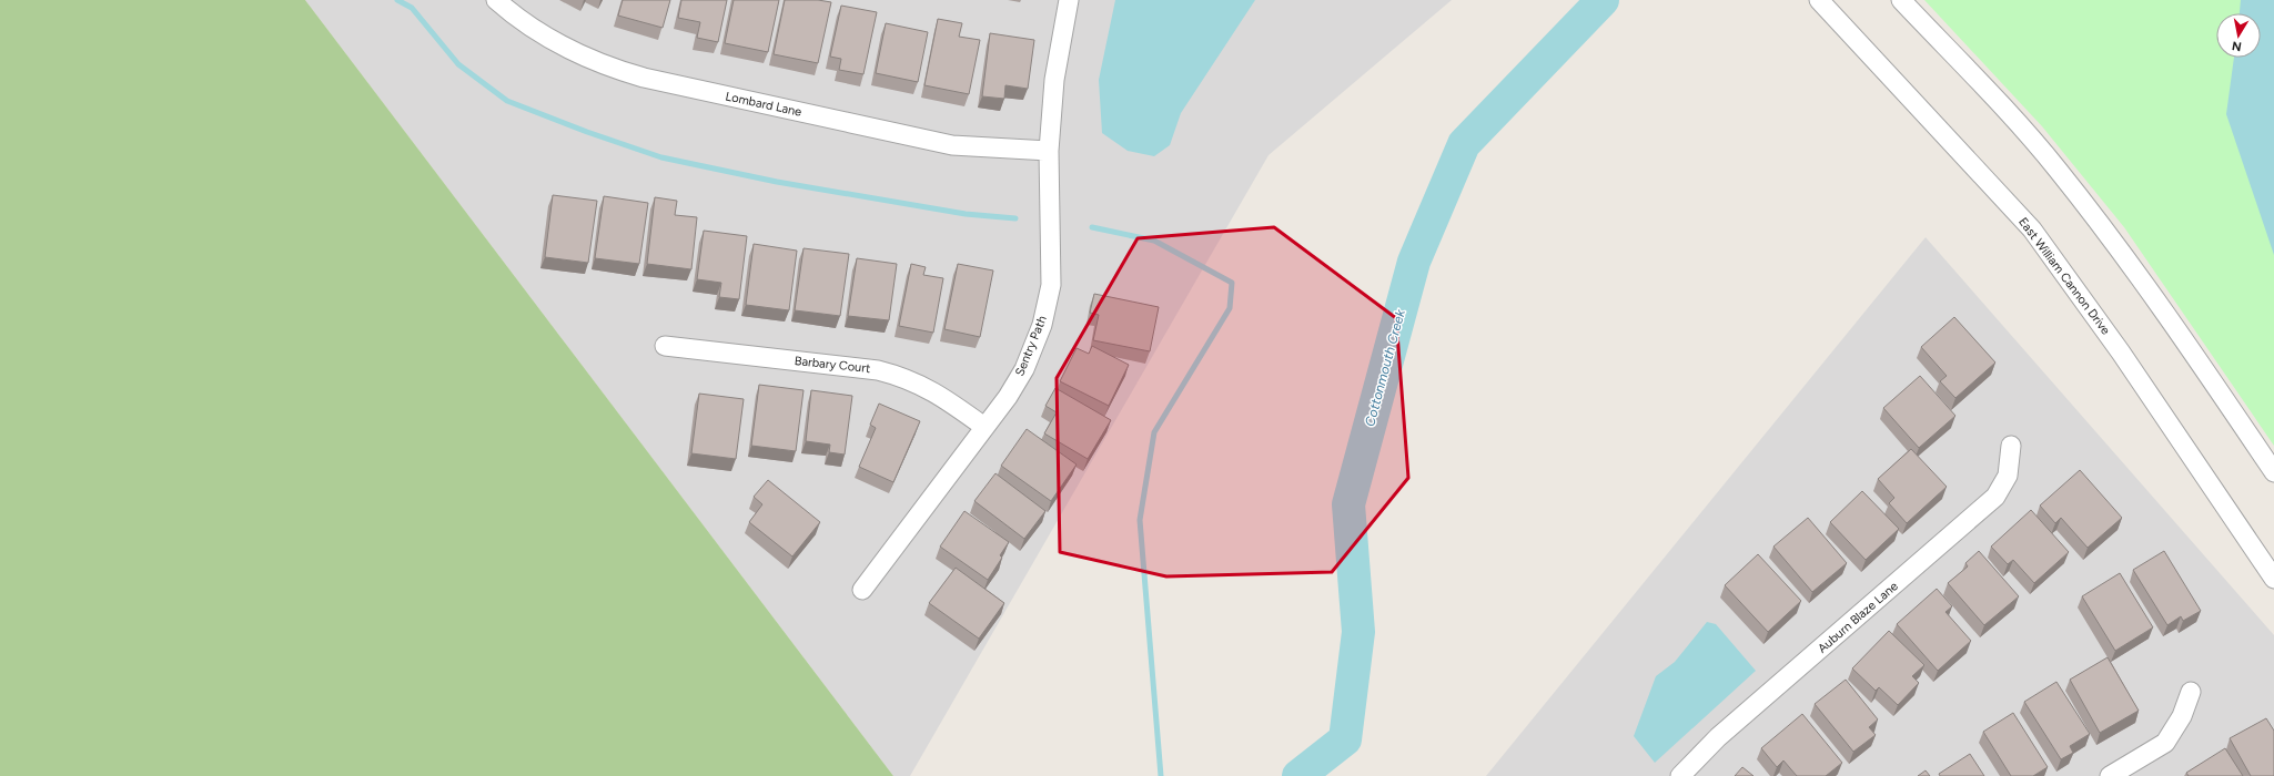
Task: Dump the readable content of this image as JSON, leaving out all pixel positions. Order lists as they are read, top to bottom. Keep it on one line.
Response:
{"streets":{"street":["Lombard Lane","East William Cannon Drive","Sentry Path","Barbary Court","Auburn Blaze Lane"]},"crossings":[["Lombard Lane","Sentry Path"],["Sentry Path","Barbary Court"]],"water":["Cottonmouth Creek"],"north":"bottom"}
